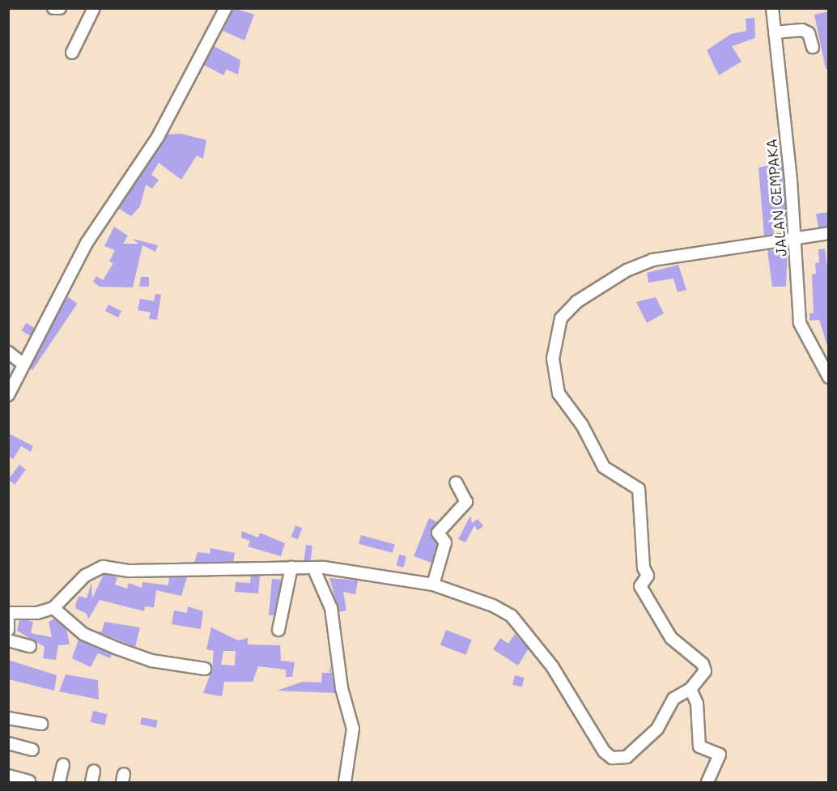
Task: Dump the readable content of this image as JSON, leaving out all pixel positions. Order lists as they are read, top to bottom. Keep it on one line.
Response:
{"streets":{"street":["JALAN CEMPAKA"]}}
